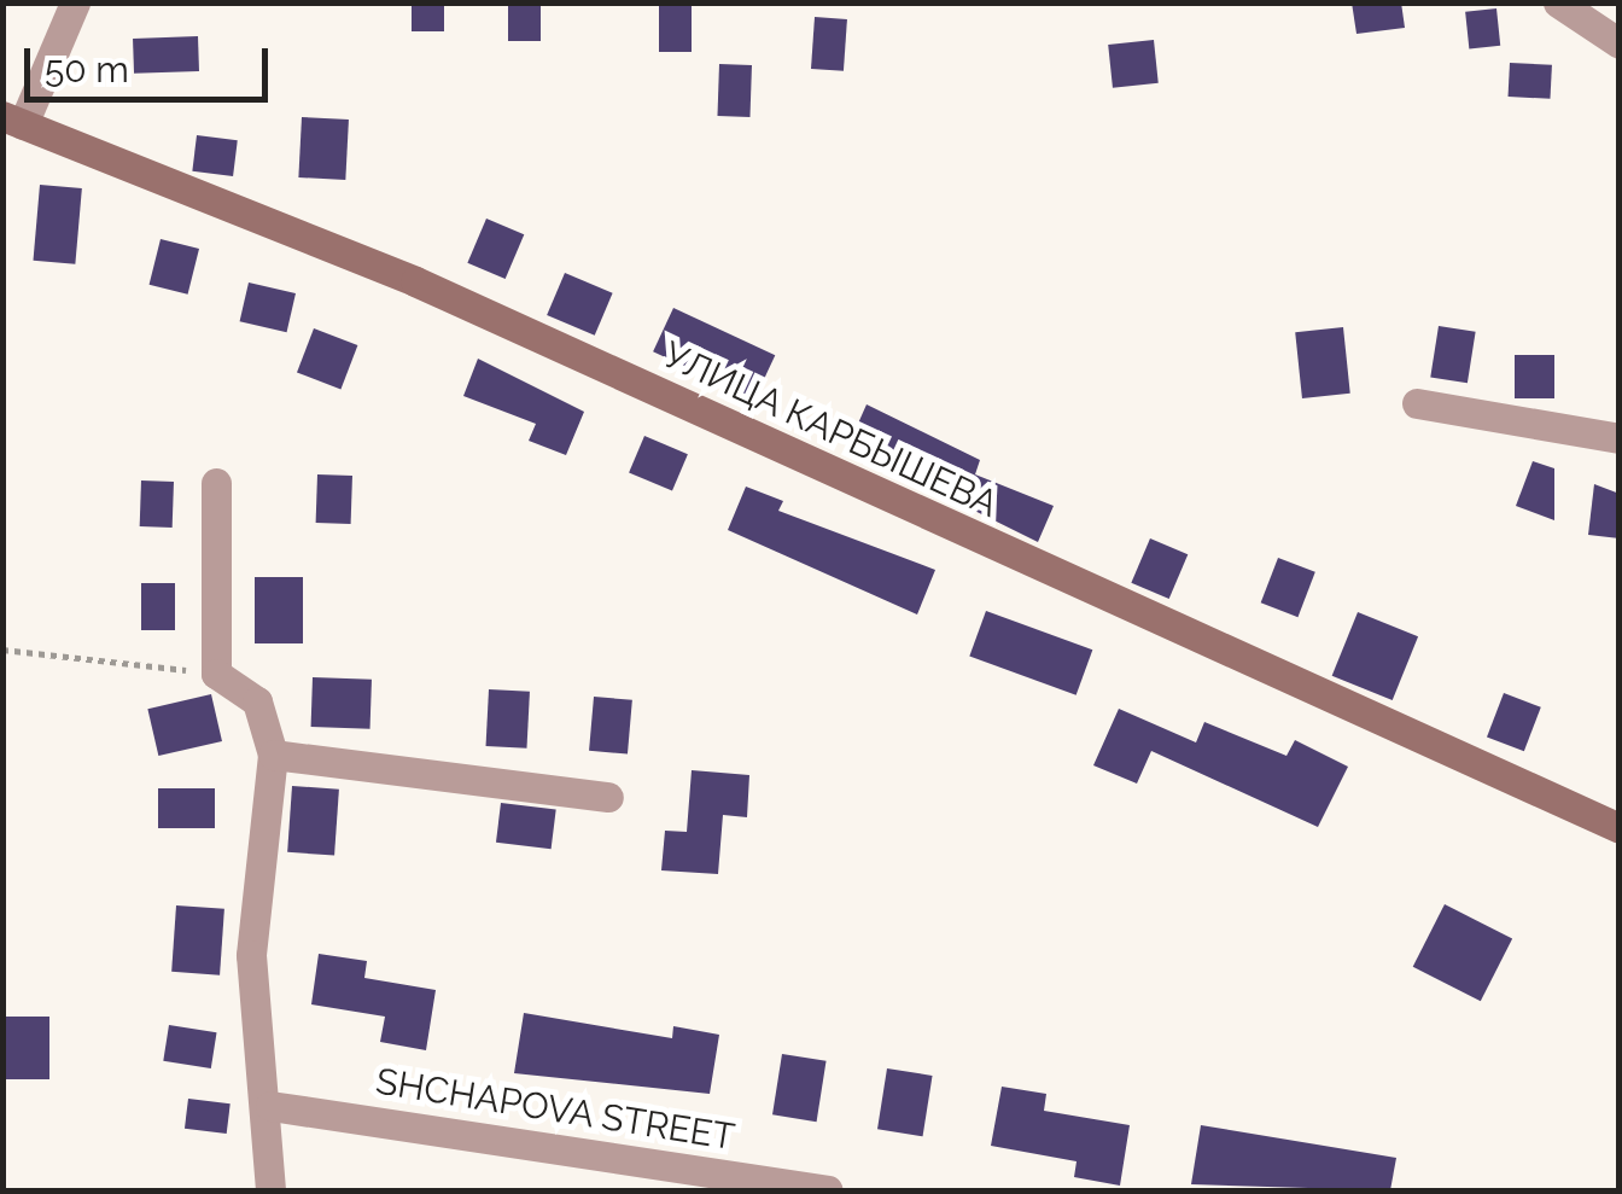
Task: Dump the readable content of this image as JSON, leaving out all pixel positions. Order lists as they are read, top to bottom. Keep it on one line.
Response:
{"streets":{"main road":["УЛИЦА КАРБЫШЕВА"],"street":["SHCHAPOVA STREET"]},"scale_bar":"50 m"}
